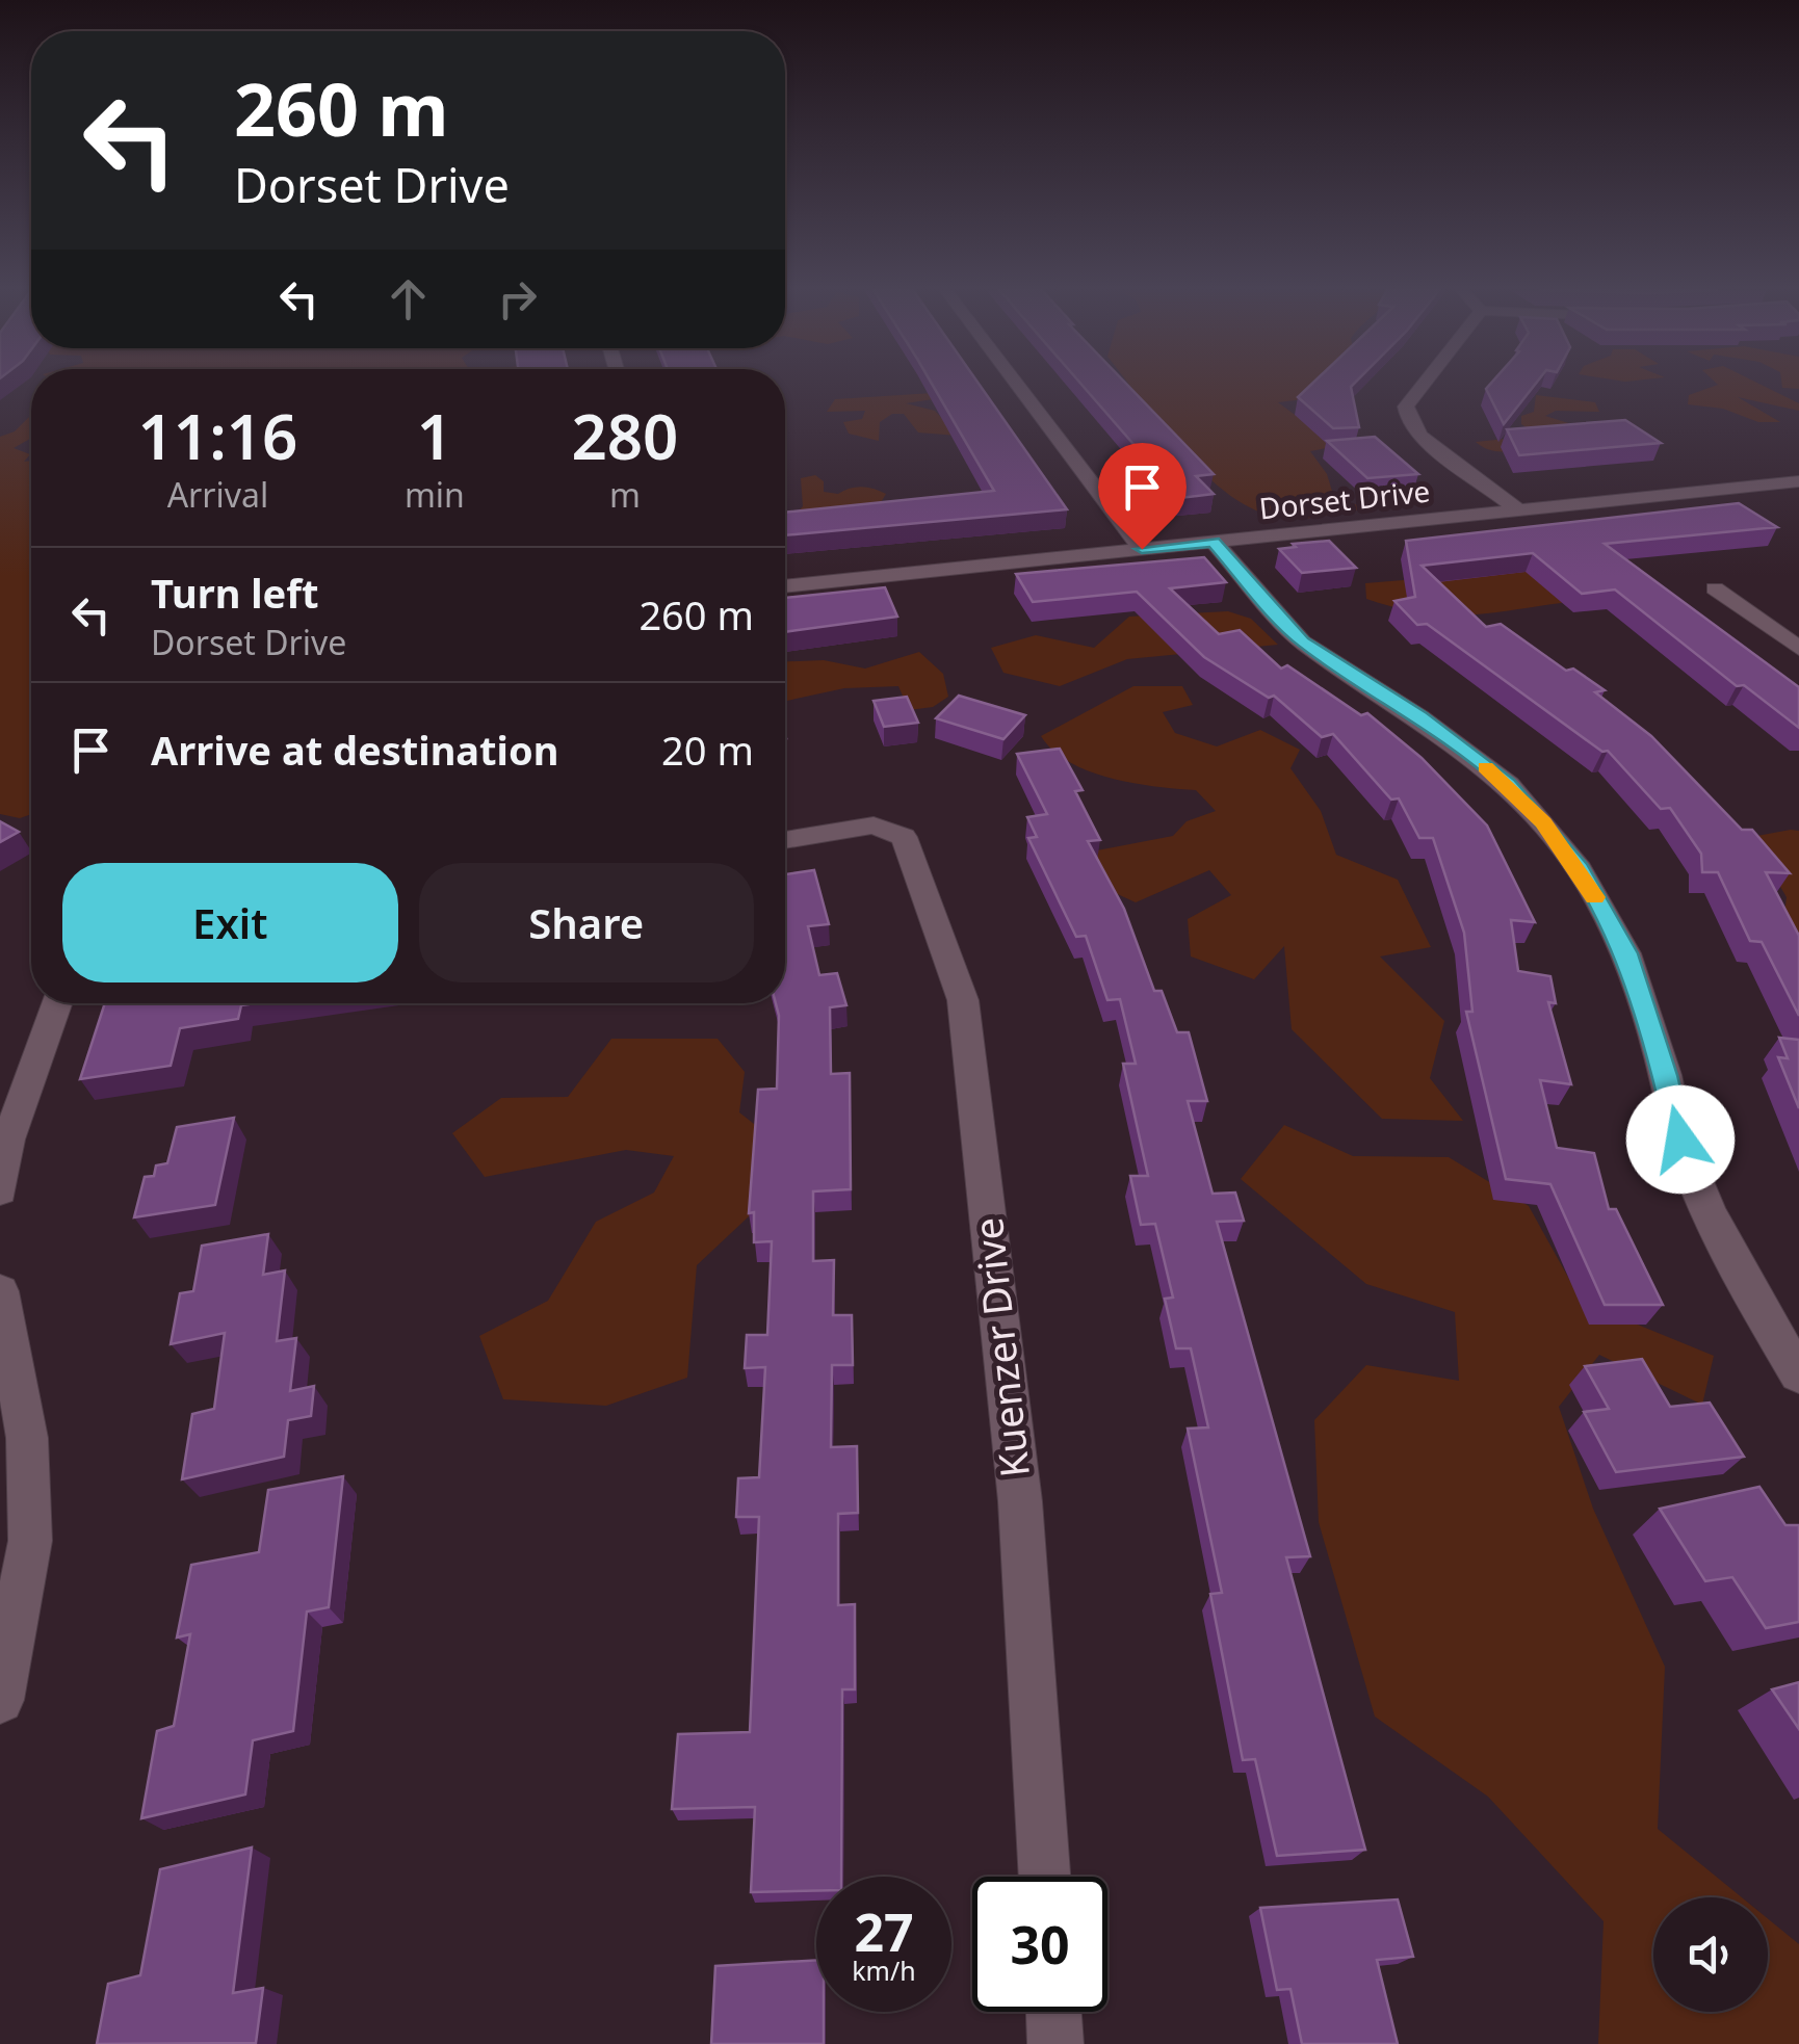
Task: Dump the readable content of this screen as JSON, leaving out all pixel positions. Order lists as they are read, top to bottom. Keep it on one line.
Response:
{"streets":{"street":["Dorset Drive","Kuenzer Drive"]},"page":{"turn":["260 m","Dorset Drive"],"eta":["11:16","Arrival","1","min","280","m"],"list":[{"name":"Turn left","note":"Dorset Drive","value":"260 m"},{"name":"Arrive at destination","value":"20 m"}],"buttons":["Exit","Share"],"speed":"27 km/h","limit":"30"}}
